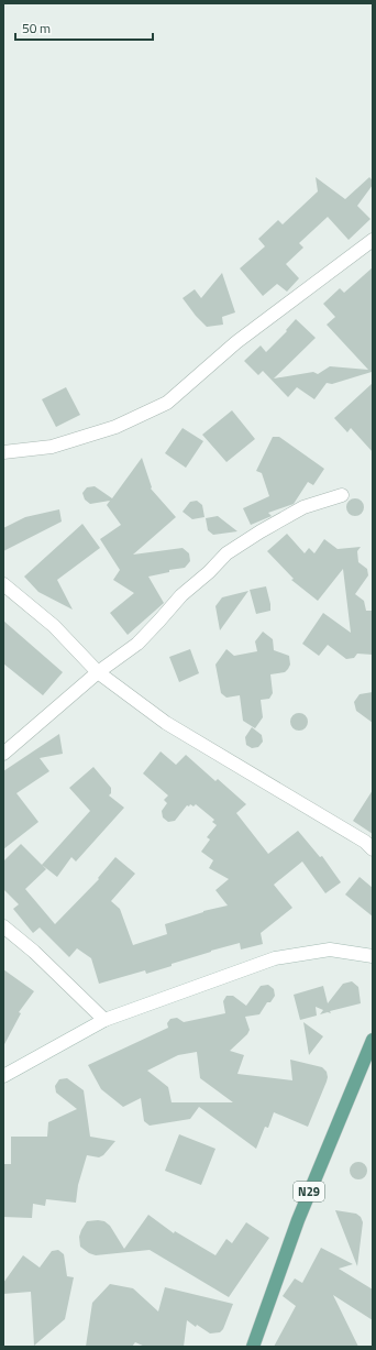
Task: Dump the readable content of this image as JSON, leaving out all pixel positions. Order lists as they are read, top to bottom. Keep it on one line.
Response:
{"streets":{"main road":["N29"]},"scale_bar":"50 m"}
